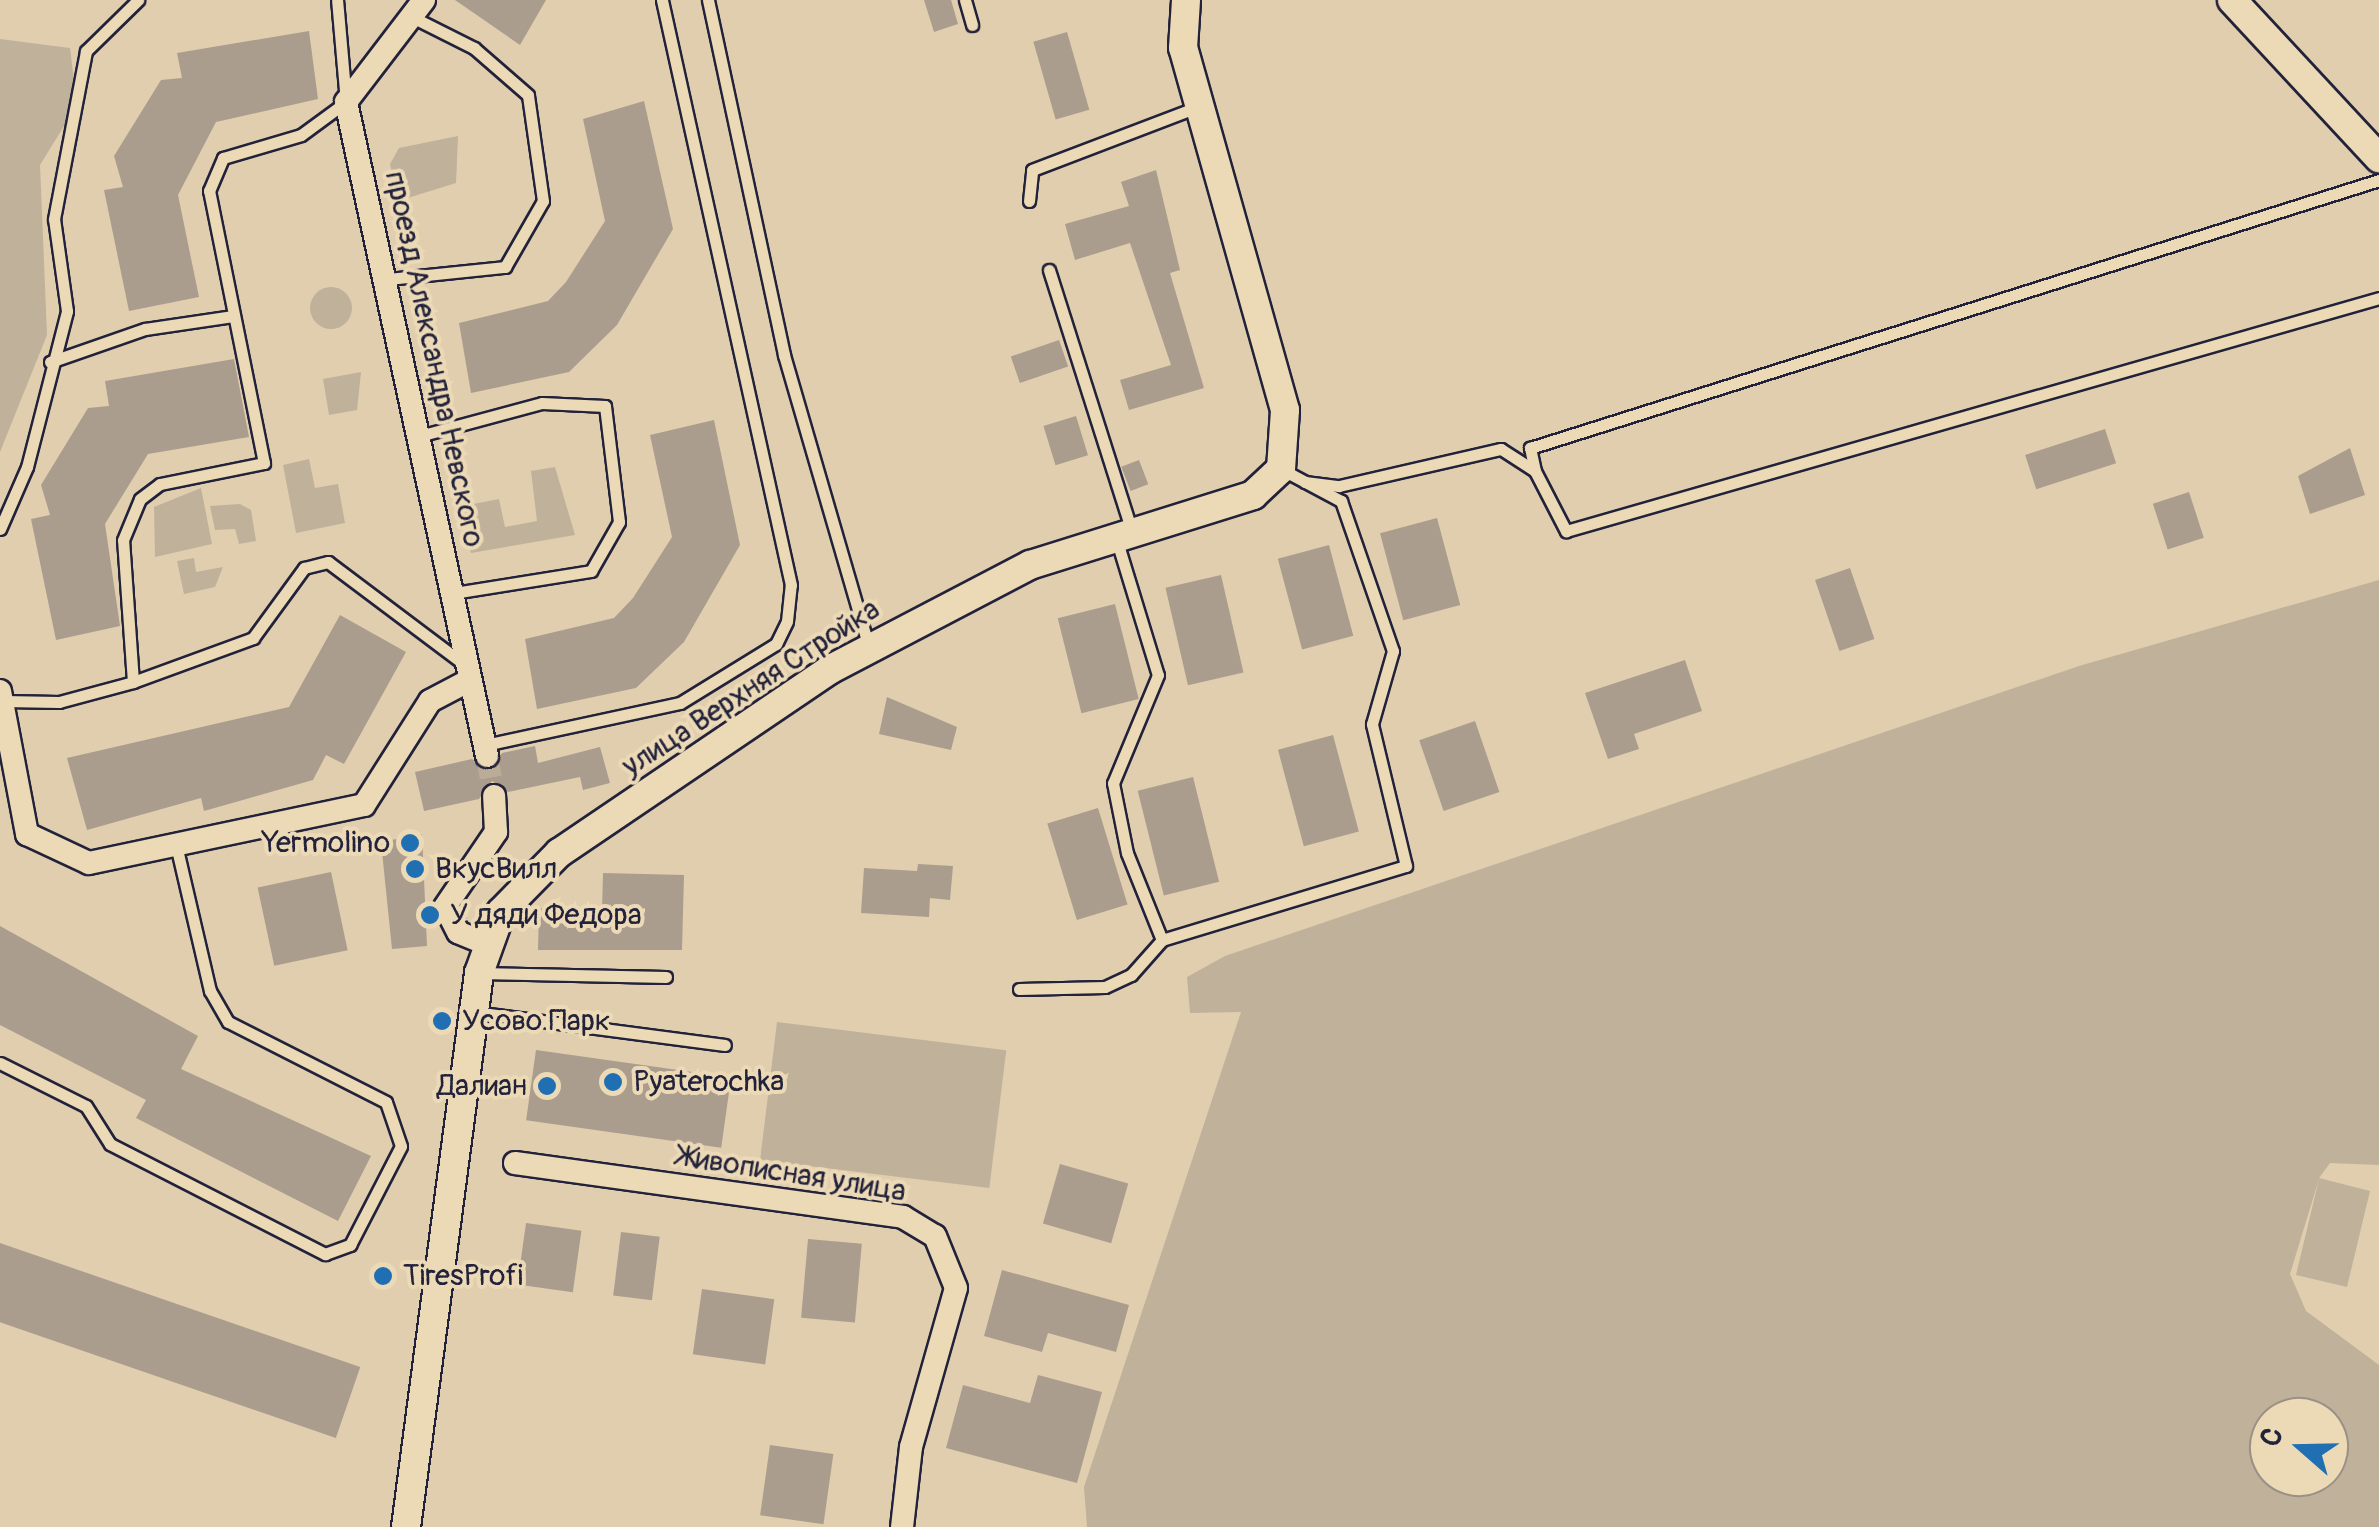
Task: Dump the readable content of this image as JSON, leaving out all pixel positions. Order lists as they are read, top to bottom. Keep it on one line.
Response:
{"streets":{"street":["проезд Александра Невского","улица Верхняя Стройка","Живописная улица"]},"places":["Yermolino","ВкусВилл","У дяди Федора","Усово Парк","Pyaterochka","Далиан","TiresProfi"],"north":"left"}
